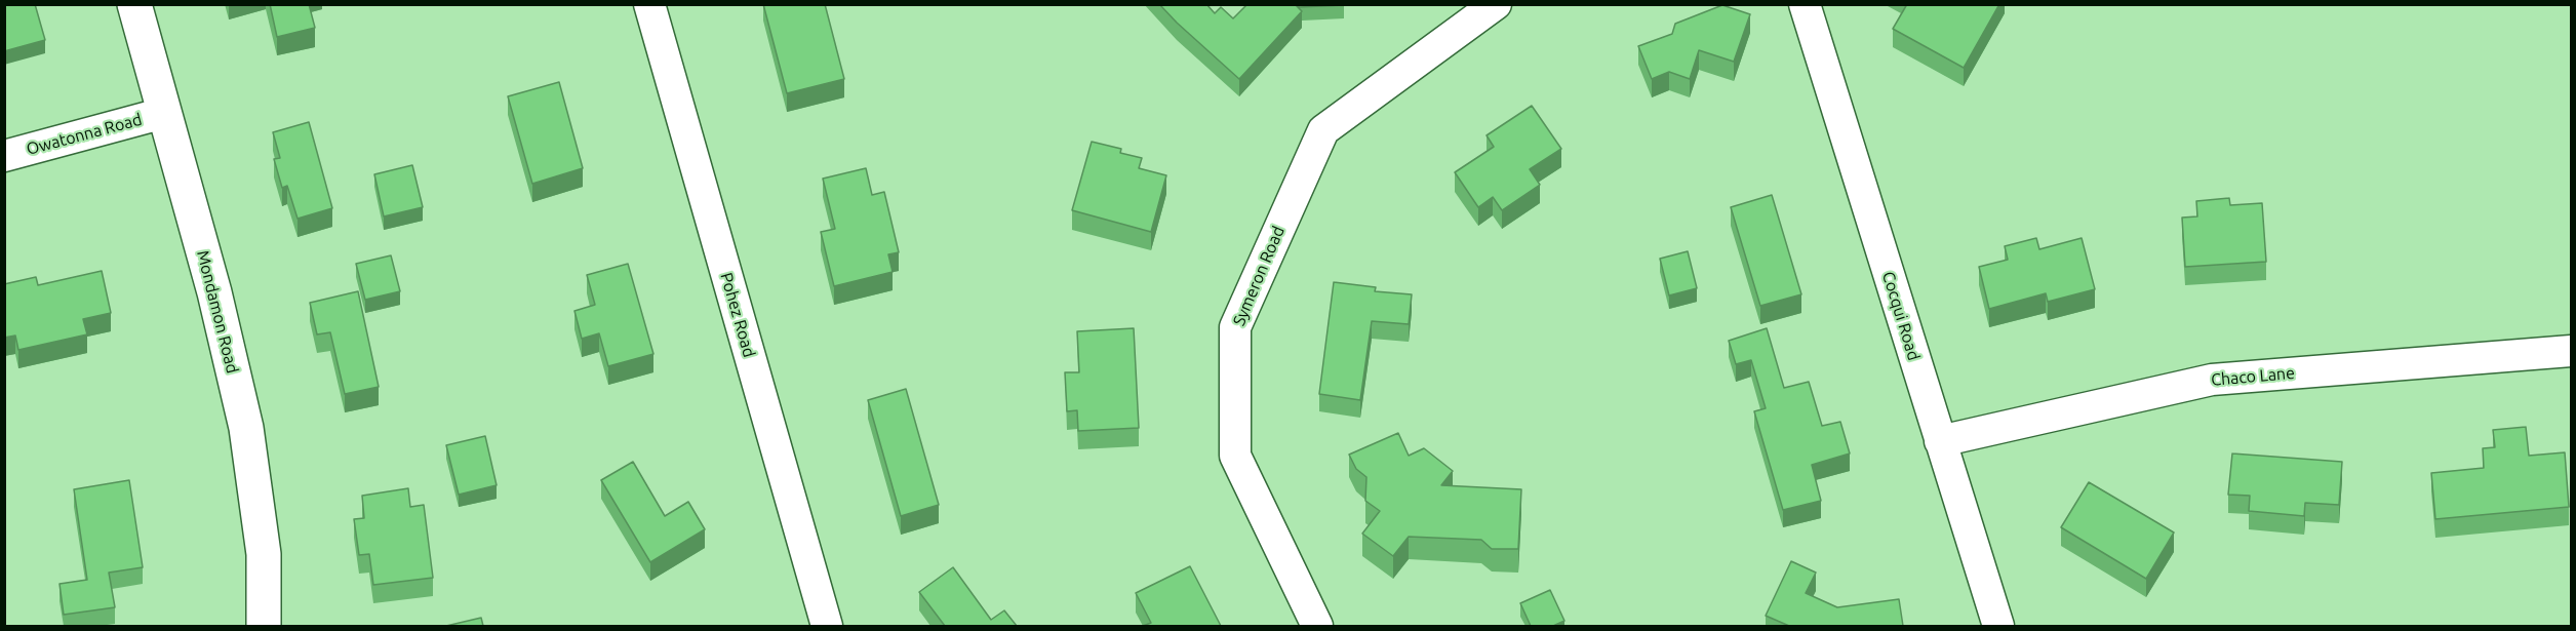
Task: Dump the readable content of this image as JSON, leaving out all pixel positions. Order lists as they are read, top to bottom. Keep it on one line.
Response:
{"streets":{"street":["Owatonna Road","Symeron Road","Mondamon Road","Pohez Road","Cocqui Road","Chaco Lane"]},"crossings":[["Owatonna Road","Mondamon Road"],["Cocqui Road","Chaco Lane"]]}
